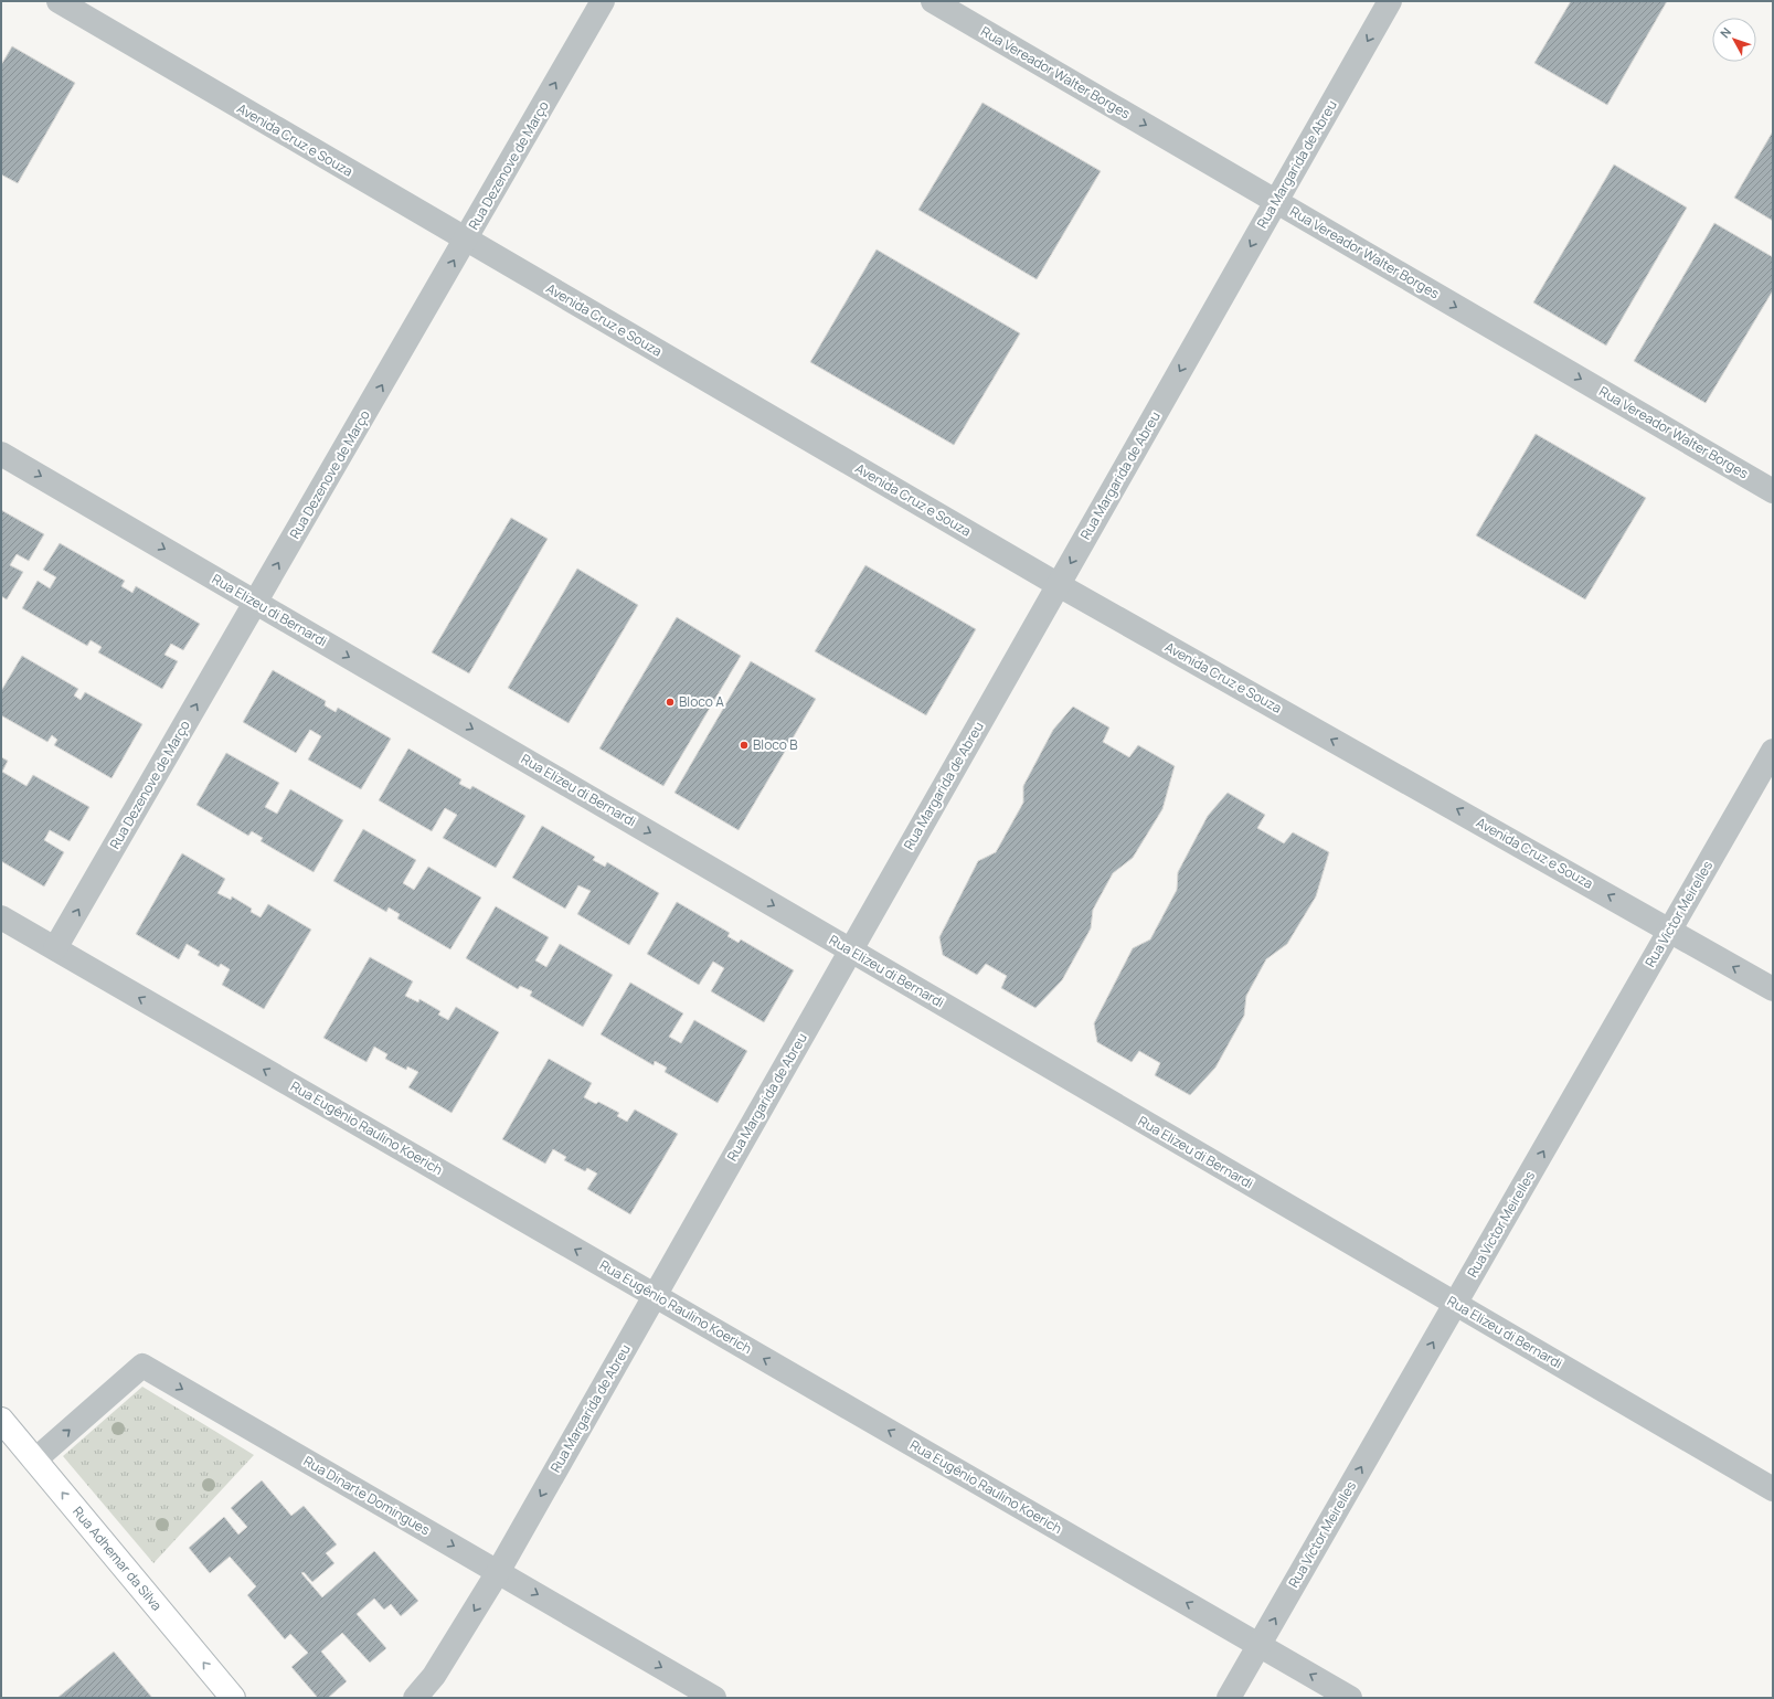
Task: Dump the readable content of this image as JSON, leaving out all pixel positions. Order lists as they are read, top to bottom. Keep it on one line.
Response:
{"streets":{"street":["Rua Vereador Walter Borges","Avenida Cruz e Souza","Rua Margarida de Abreu","Rua Dezenove de Março","Rua Elizeu di Bernardi","Rua Victor Meirelles","Rua Eugênio Raulino Koerich","Rua Dinarte Domingues","Rua Adhemar da Silva"]},"crossings":[["Rua Vereador Walter Borges","Rua Margarida de Abreu"],["Avenida Cruz e Souza","Rua Margarida de Abreu"],["Avenida Cruz e Souza","Rua Dezenove de Março"],["Avenida Cruz e Souza","Rua Victor Meirelles"],["Rua Margarida de Abreu","Rua Elizeu di Bernardi"],["Rua Margarida de Abreu","Rua Eugênio Raulino Koerich"],["Rua Margarida de Abreu","Rua Dinarte Domingues"],["Rua Dezenove de Março","Rua Elizeu di Bernardi"],["Rua Dezenove de Março","Rua Eugênio Raulino Koerich"],["Rua Elizeu di Bernardi","Rua Victor Meirelles"],["Rua Victor Meirelles","Rua Eugênio Raulino Koerich"],["Rua Dinarte Domingues","Rua Adhemar da Silva"]],"one_way":["Rua Vereador Walter Borges","Avenida Cruz e Souza","Rua Margarida de Abreu","Rua Dezenove de Março","Rua Elizeu di Bernardi","Rua Victor Meirelles","Rua Eugênio Raulino Koerich","Rua Dinarte Domingues","Rua Adhemar da Silva"],"places":["Bloco A","Bloco B"],"north":"top left"}
